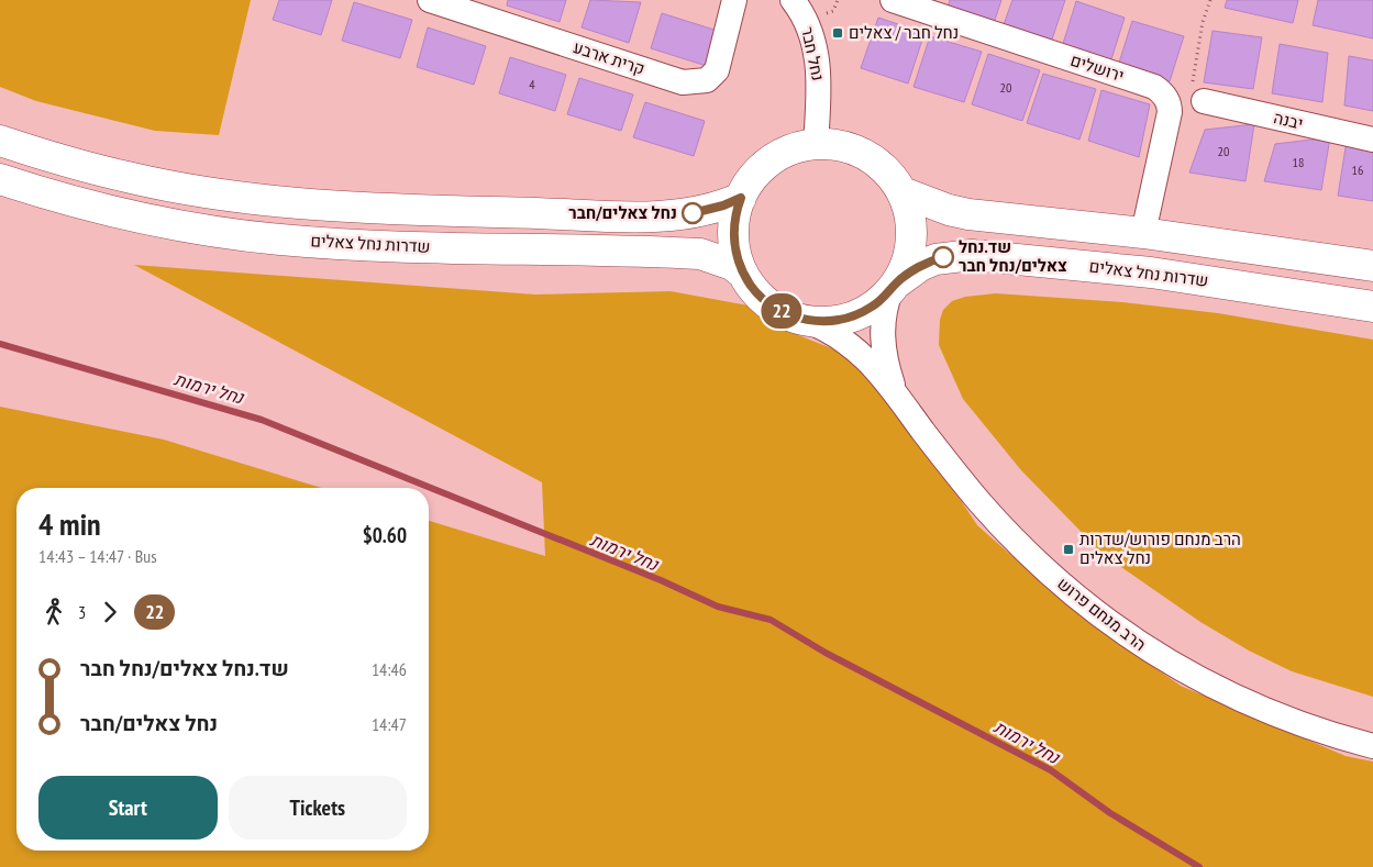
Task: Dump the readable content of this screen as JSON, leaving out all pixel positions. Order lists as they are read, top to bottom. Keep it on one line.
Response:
{"streets":{"main road":["שדרות נחל צאלים"],"street":["נחל חבר","קרית ארבע","ירושלים","יבנה","הרב מנחם פרוש"]},"crossings":[["נחל חבר","שדרות נחל צאלים"],["נחל חבר","הרב מנחם פרוש"],["שדרות נחל צאלים","הרב מנחם פרוש"]],"water":["נחל ירמות"],"places":{"transit":["נחל חבר / צאלים","הרב מנחם פורוש/שדרות נחל צאלים"],"other":["נחל צאלים/חבר","שד.נחל צאלים/נחל חבר"]},"lines":["bus line 22"],"house_numbers":["4","20","20","18","16"],"page":{"on_map":"22","heading":["4 min","14:43 – 14:47 · Bus","$0.60"],"legs":["3","22"],"list":[{"name":"שד.נחל צאלים/נחל חבר","value":"14:46"},{"name":"נחל צאלים/חבר","value":"14:47"}],"buttons":["Start","Tickets"]}}
